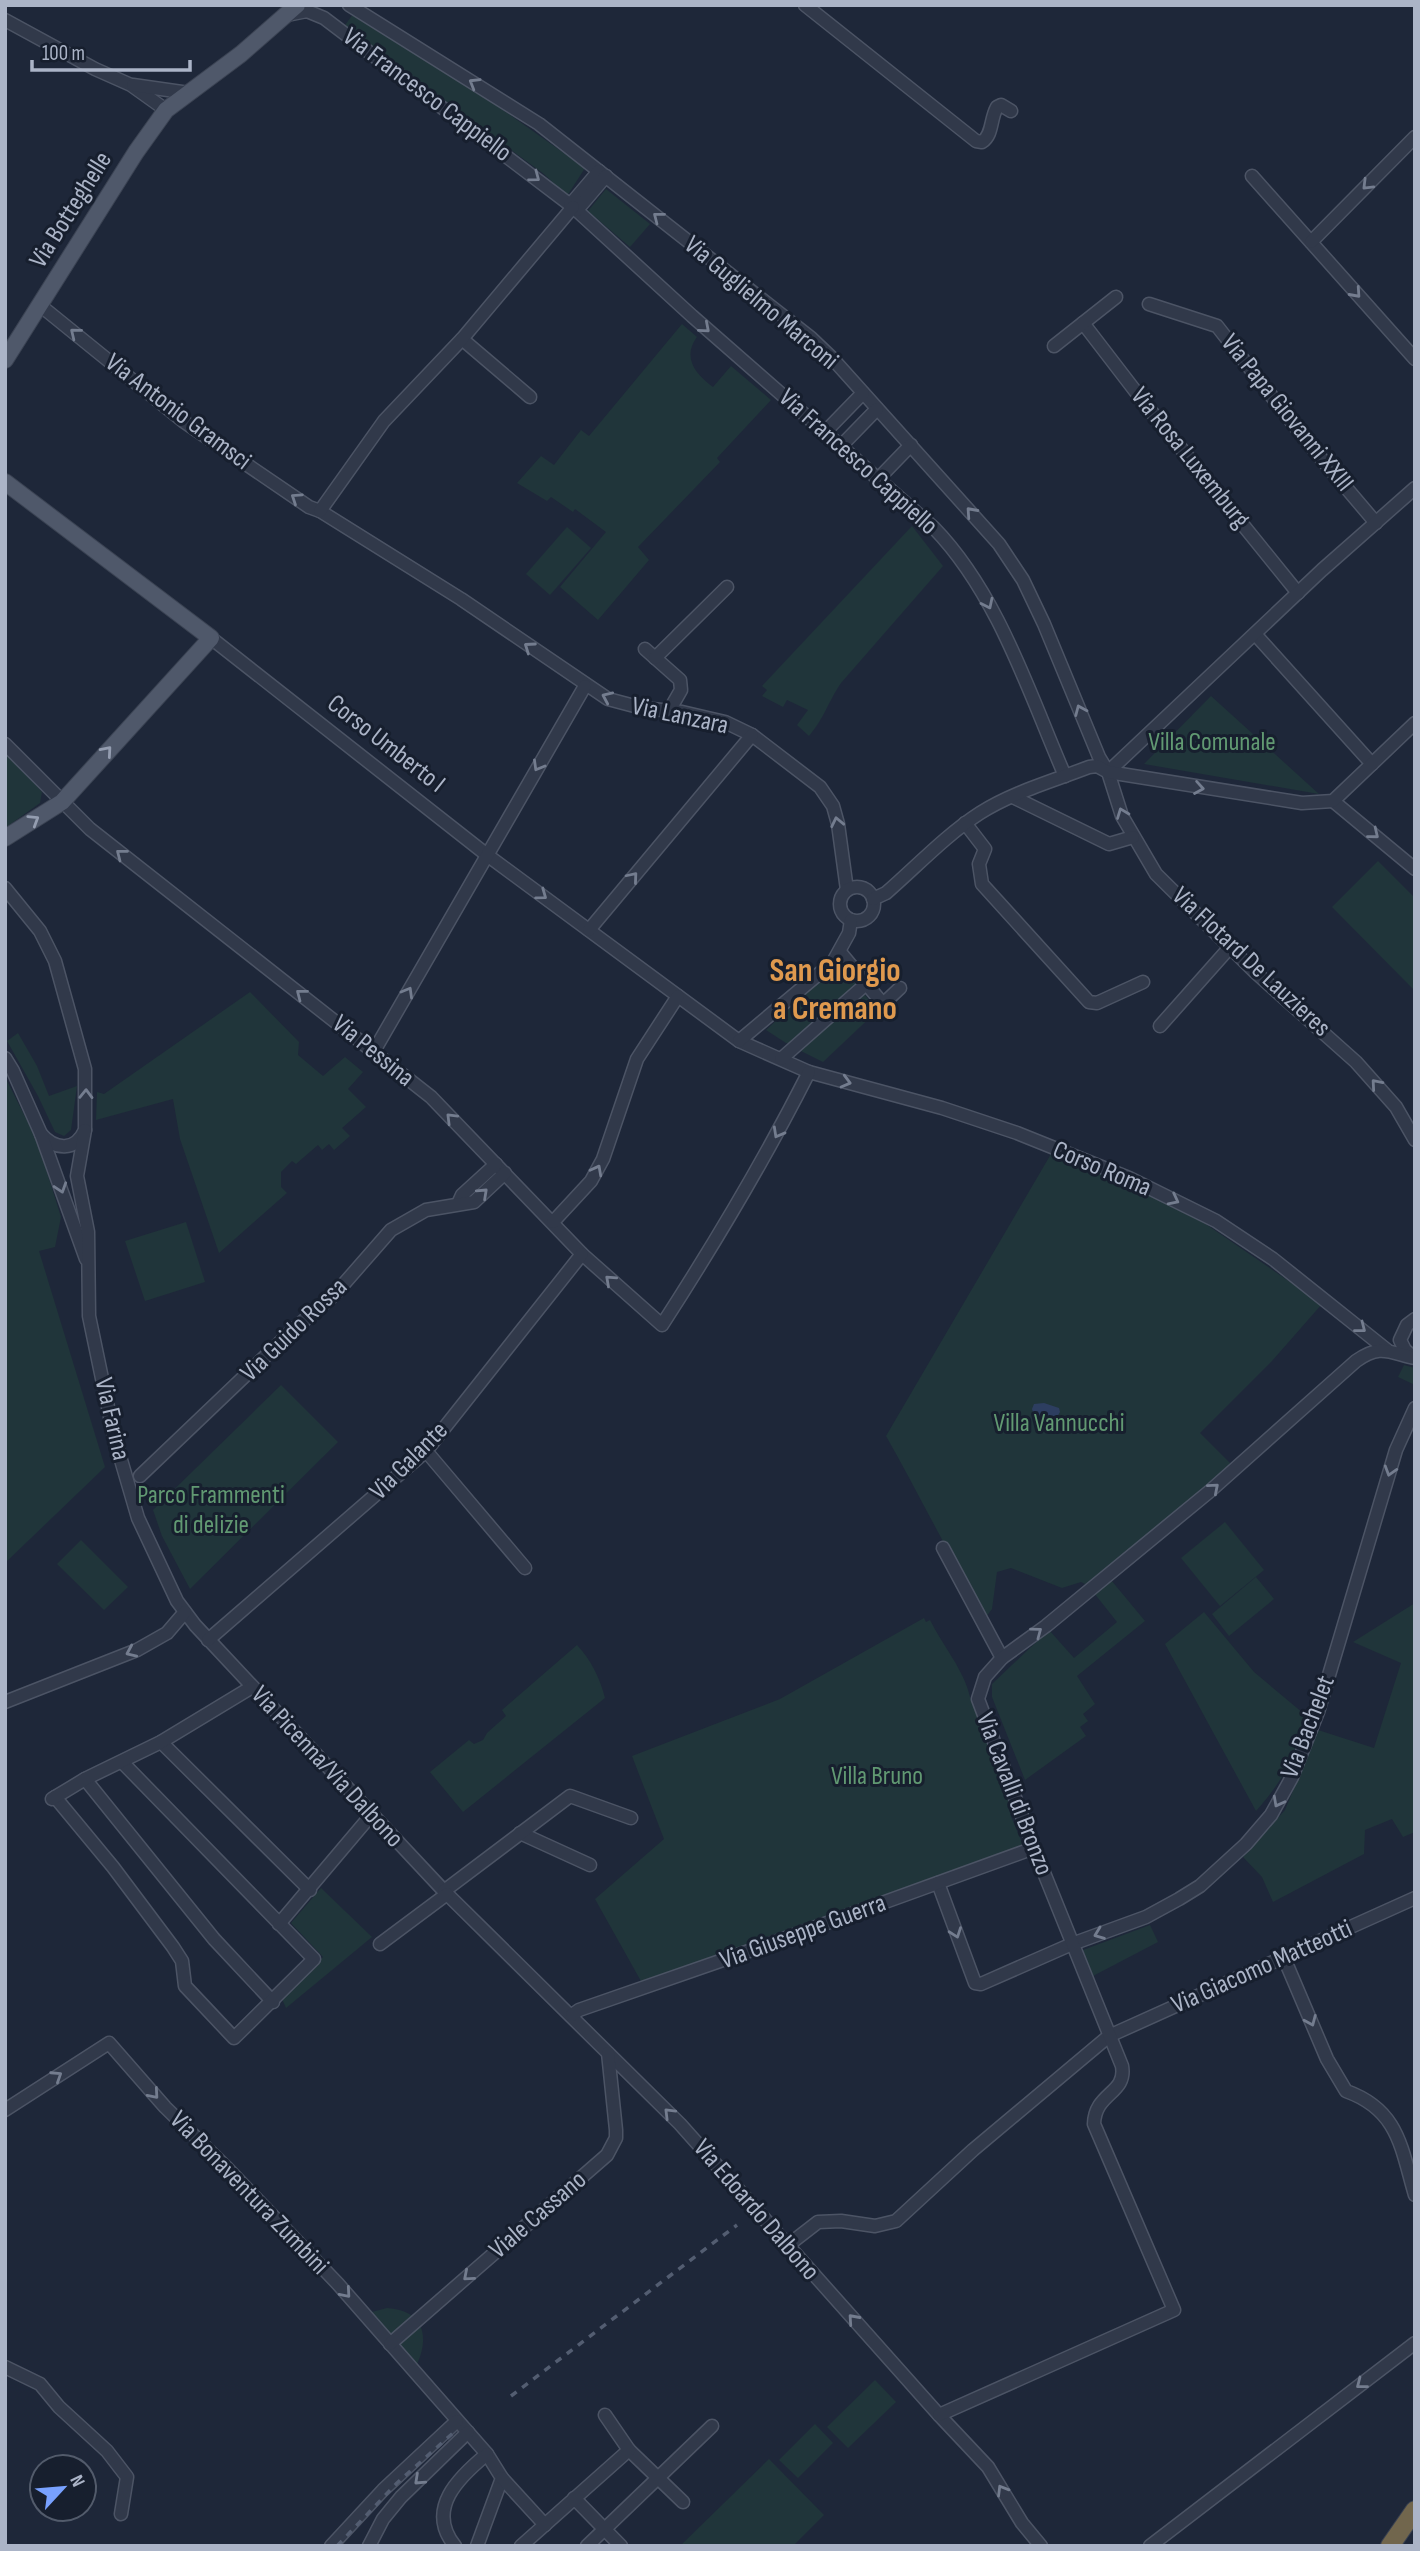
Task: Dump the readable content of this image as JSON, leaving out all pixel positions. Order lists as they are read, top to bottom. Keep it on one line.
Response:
{"streets":{"main road":["Via Botteghelle","Corso Umberto I"],"street":["Via Francesco Cappiello","Via Guglielmo Marconi","Via Antonio Gramsci","Via Papa Giovanni XXIII","Via Rosa Luxemburg","Via Lanzara","Via Flotard De Lauzieres","Via Pessina","Corso Roma","Via Guido Rossa","Via Farina","Via Galante","Via Bachelet","Via Picenna/Via Dalbono","Via Cavalli di Bronzo","Via Giuseppe Guerra","Via Giacomo Matteotti","Via Bonaventura Zumbini","Via Edoardo Dalbono","Viale Cassano"]},"crossings":[["Via Botteghelle","Via Antonio Gramsci"],["Via Guglielmo Marconi","Via Flotard De Lauzieres"],["Via Antonio Gramsci","Via Lanzara"],["Corso Umberto I","Corso Roma"],["Via Pessina","Corso Roma"],["Via Pessina","Via Guido Rossa"],["Via Pessina","Via Galante"],["Corso Roma","Via Cavalli di Bronzo"],["Via Farina","Via Galante"],["Via Farina","Via Picenna/Via Dalbono"],["Via Galante","Via Picenna/Via Dalbono"],["Via Bachelet","Via Cavalli di Bronzo"],["Via Bachelet","Via Giuseppe Guerra"],["Via Picenna/Via Dalbono","Via Edoardo Dalbono"],["Via Cavalli di Bronzo","Via Giuseppe Guerra"],["Via Cavalli di Bronzo","Via Giacomo Matteotti"],["Via Cavalli di Bronzo","Via Edoardo Dalbono"],["Via Giuseppe Guerra","Via Edoardo Dalbono"],["Via Giacomo Matteotti","Via Edoardo Dalbono"],["Via Bonaventura Zumbini","Viale Cassano"],["Via Edoardo Dalbono","Viale Cassano"]],"one_way":["Via Francesco Cappiello","Via Guglielmo Marconi","Via Antonio Gramsci","Via Lanzara","Via Flotard De Lauzieres","Corso Roma","Via Bonaventura Zumbini","Via Edoardo Dalbono","Viale Cassano"],"districts":["San Giorgio a Cremano"],"parks":["Villa Comunale","Villa Vannucchi","Parco Frammenti di delizie","Villa Bruno"],"scale_bar":"100 m","north":"top right"}
